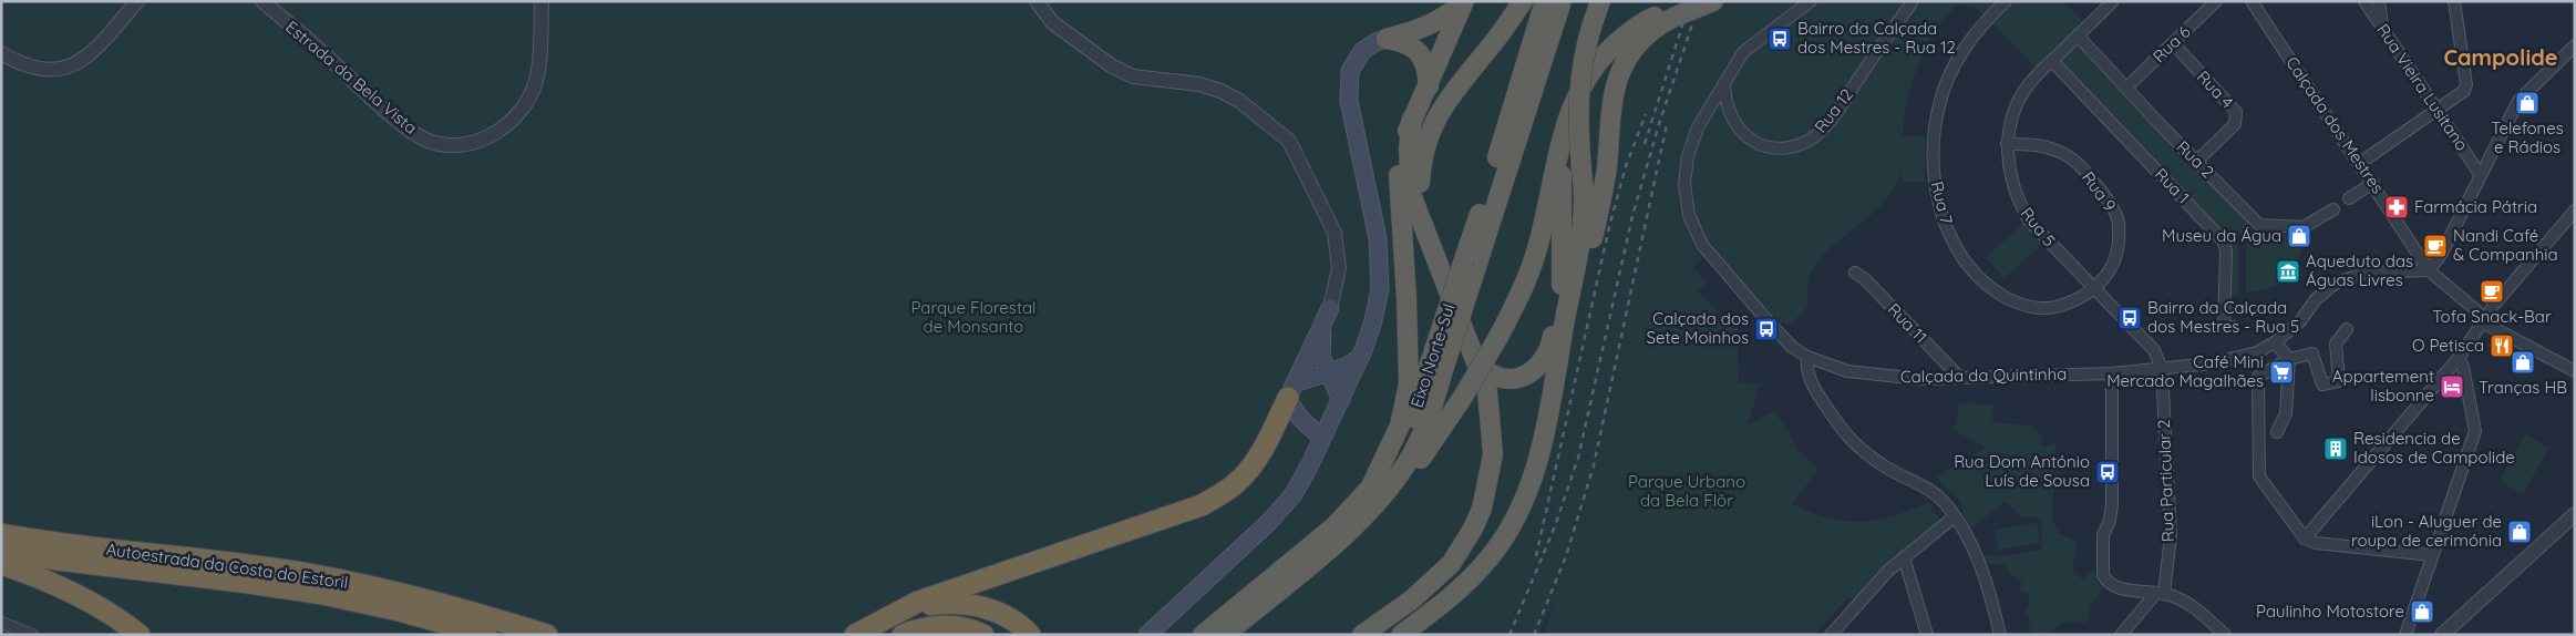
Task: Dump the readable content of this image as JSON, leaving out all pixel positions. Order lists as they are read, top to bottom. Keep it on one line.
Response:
{"streets":{"highway":["Eixo Norte-Sul","Autoestrada da Costa do Estoril"],"street":["Rua 6","Estrada da Bela Vista","Rua Vieira Lusitano","Rua 4","Rua 12","Calçada dos Mestres","Rua 2","Rua 1","Rua 9","Rua 7","Rua 5","Rua 11","Calçada da Quintinha","Rua Particular 2"]},"crossings":[["Rua 6","Rua 4"],["Rua 6","Rua 2"],["Rua 4","Rua 2"],["Rua 12","Calçada da Quintinha"],["Calçada dos Mestres","Calçada da Quintinha"],["Rua 2","Rua 5"],["Rua 1","Rua 5"],["Rua 9","Rua 7"],["Rua 9","Rua 5"],["Rua 7","Rua 5"],["Rua 5","Calçada da Quintinha"],["Rua 5","Rua Particular 2"],["Rua 11","Calçada da Quintinha"],["Calçada da Quintinha","Rua Particular 2"]],"districts":["Campolide"],"parks":["Parque Florestal de Monsanto","Parque Urbano da Bela Flôr"],"places":{"bus stop":["Bairro da Calçada dos Mestres - Rua 12","Bairro da Calçada dos Mestres - Rua 5","Calçada dos Sete Moinhos","Rua Dom António Luís de Sousa"],"shop":["Telefones e Rádios","Museu da Água","Tranças HB","iLon - Aluguer de roupa de cerimónia","Paulinho Motostore"],"pharmacy":["Farmácia Pátria"],"cafe":["Nandi Café & Companhia","Tofa Snack-Bar"],"museum":["Aqueduto das Águas Livres"],"restaurant":["O Petisca"],"supermarket":["Café Mini Mercado Magalhães"],"hotel":["Appartement lisbonne"],"building":["Residencia de Idosos de Campolide"]}}
